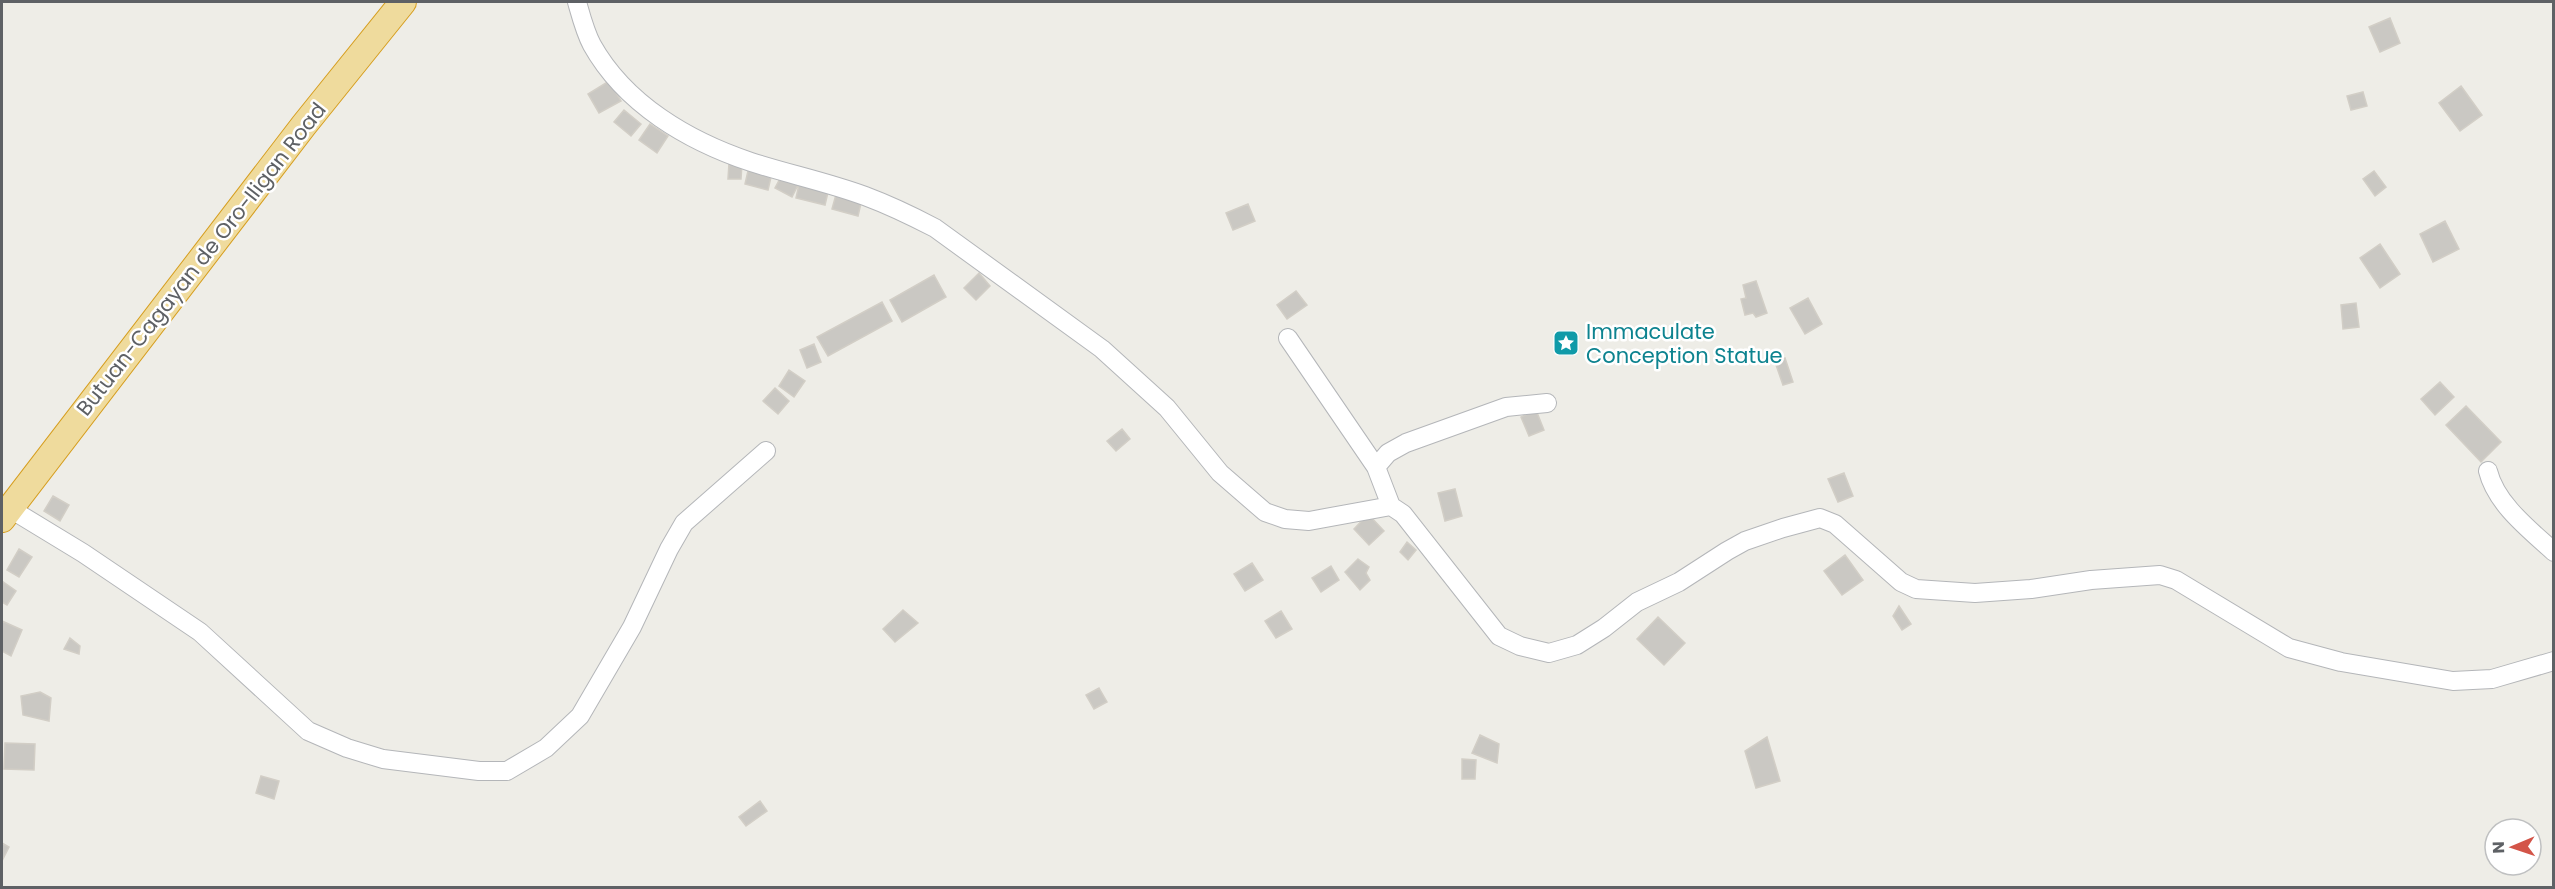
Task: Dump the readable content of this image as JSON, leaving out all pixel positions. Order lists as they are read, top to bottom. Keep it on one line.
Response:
{"streets":{"highway":["Butuan-Cagayan de Oro-Iligan Road"]},"places":{"place":["Immaculate Conception Statue"]},"north":"left"}
